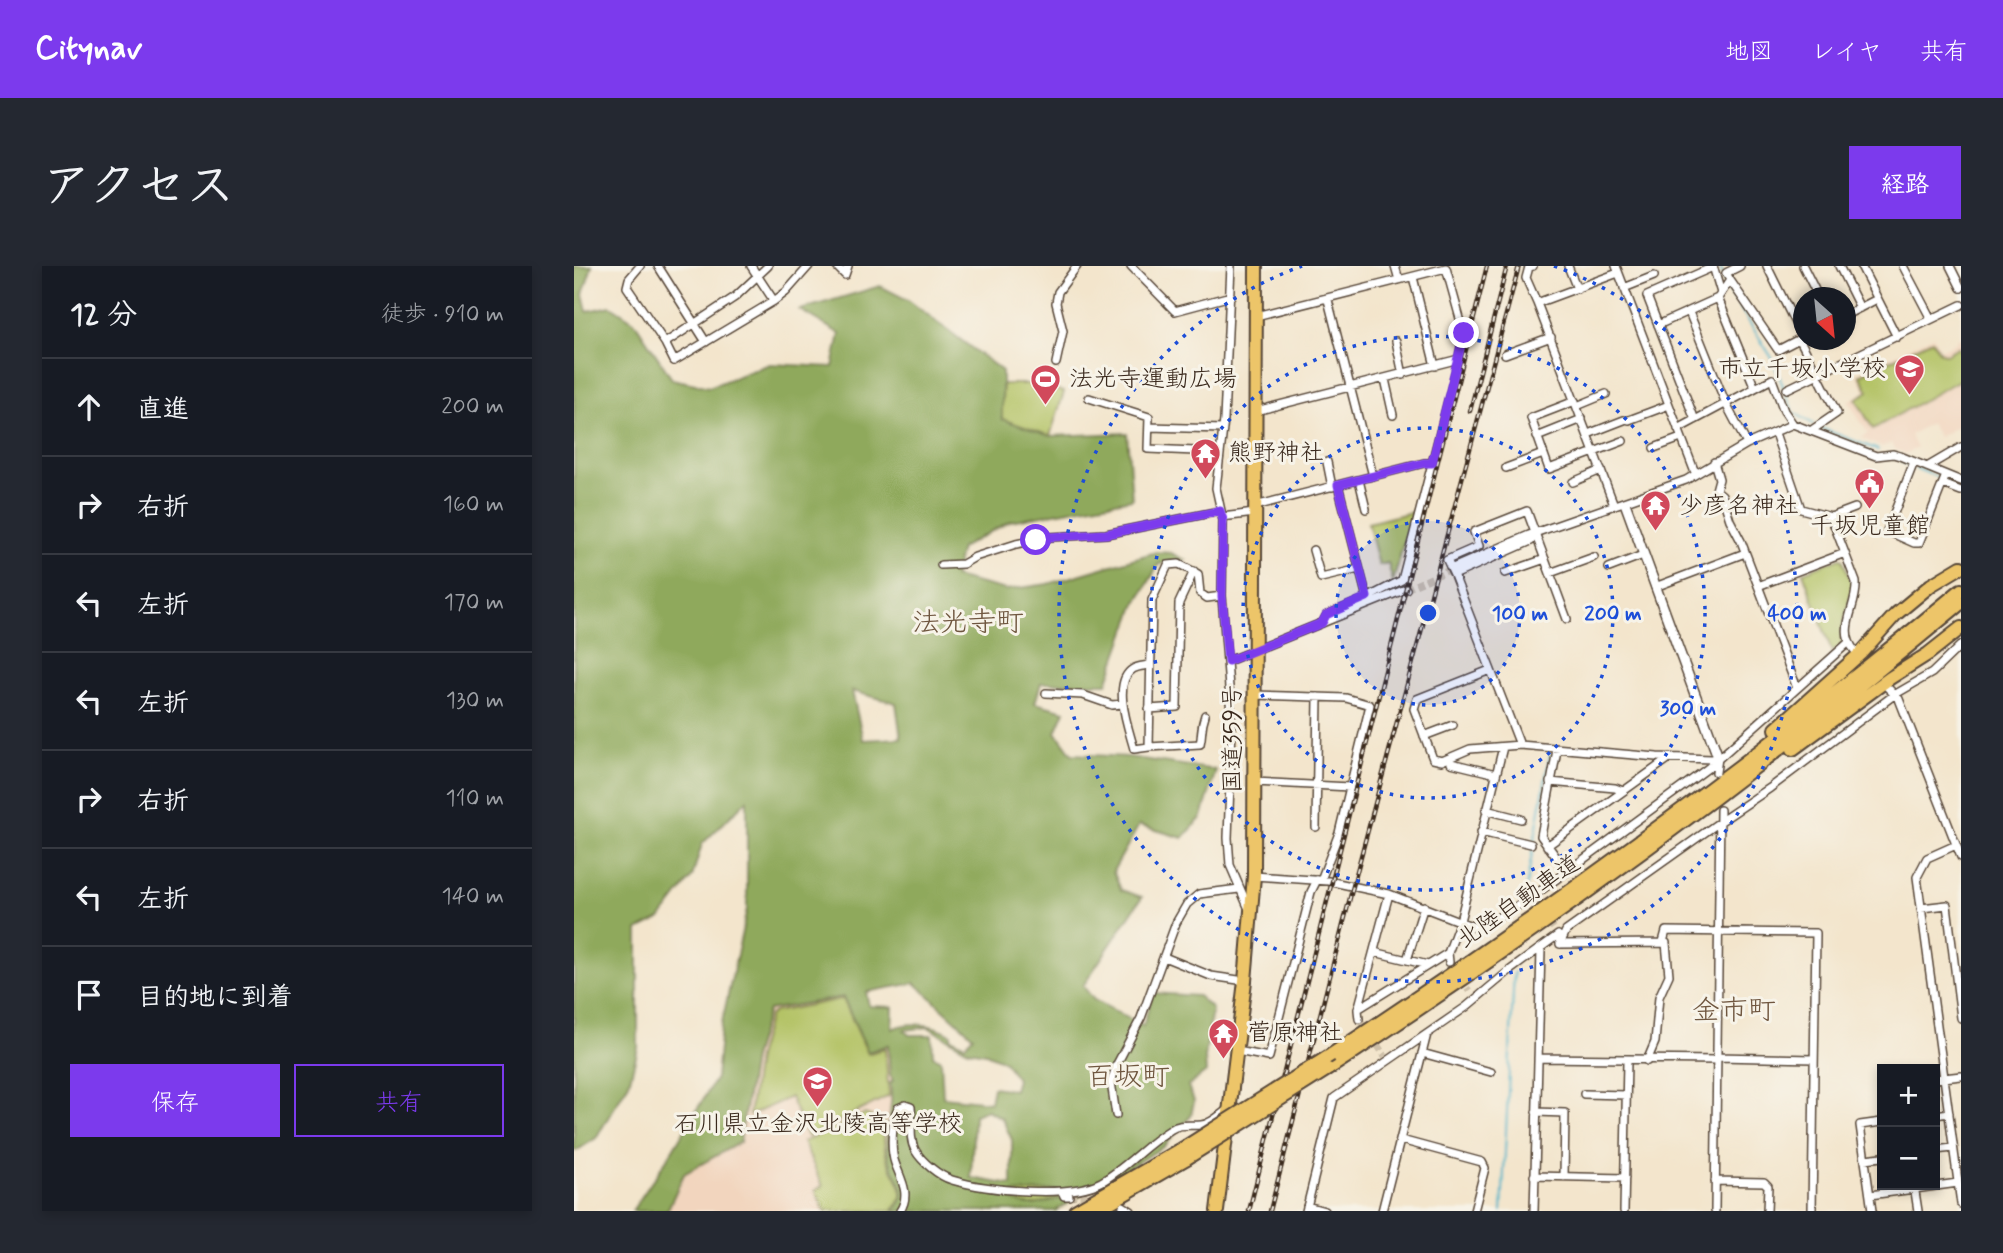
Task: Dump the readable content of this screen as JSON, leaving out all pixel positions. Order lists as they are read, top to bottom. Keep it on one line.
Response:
{"streets":{"highway":["国道359号","北陸自動車道"]},"districts":["法光寺町","金市町","百坂町"],"places":{"school or university":["市立千坂小学校","石川県立金沢北陵高等学校"],"sports":["法光寺運動広場"],"temple":["熊野神社","少彦名神社","菅原神社"],"public building":["千坂児童館"]},"north":"bottom right","page":{"header":"Citynav","nav":["地図","レイヤ","共有"],"title":"アクセス","buttons":["経路",["保存","共有"]],"heading":["12 分","徒歩 · 910 m"],"list":[["直進","200 m"],["右折","160 m"],["左折","170 m"],["左折","130 m"],["右折","110 m"],["左折","140 m"],"目的地に到着"],"map_buttons":["+","−"]},"rings":["100 m","200 m","400 m","300 m"]}
